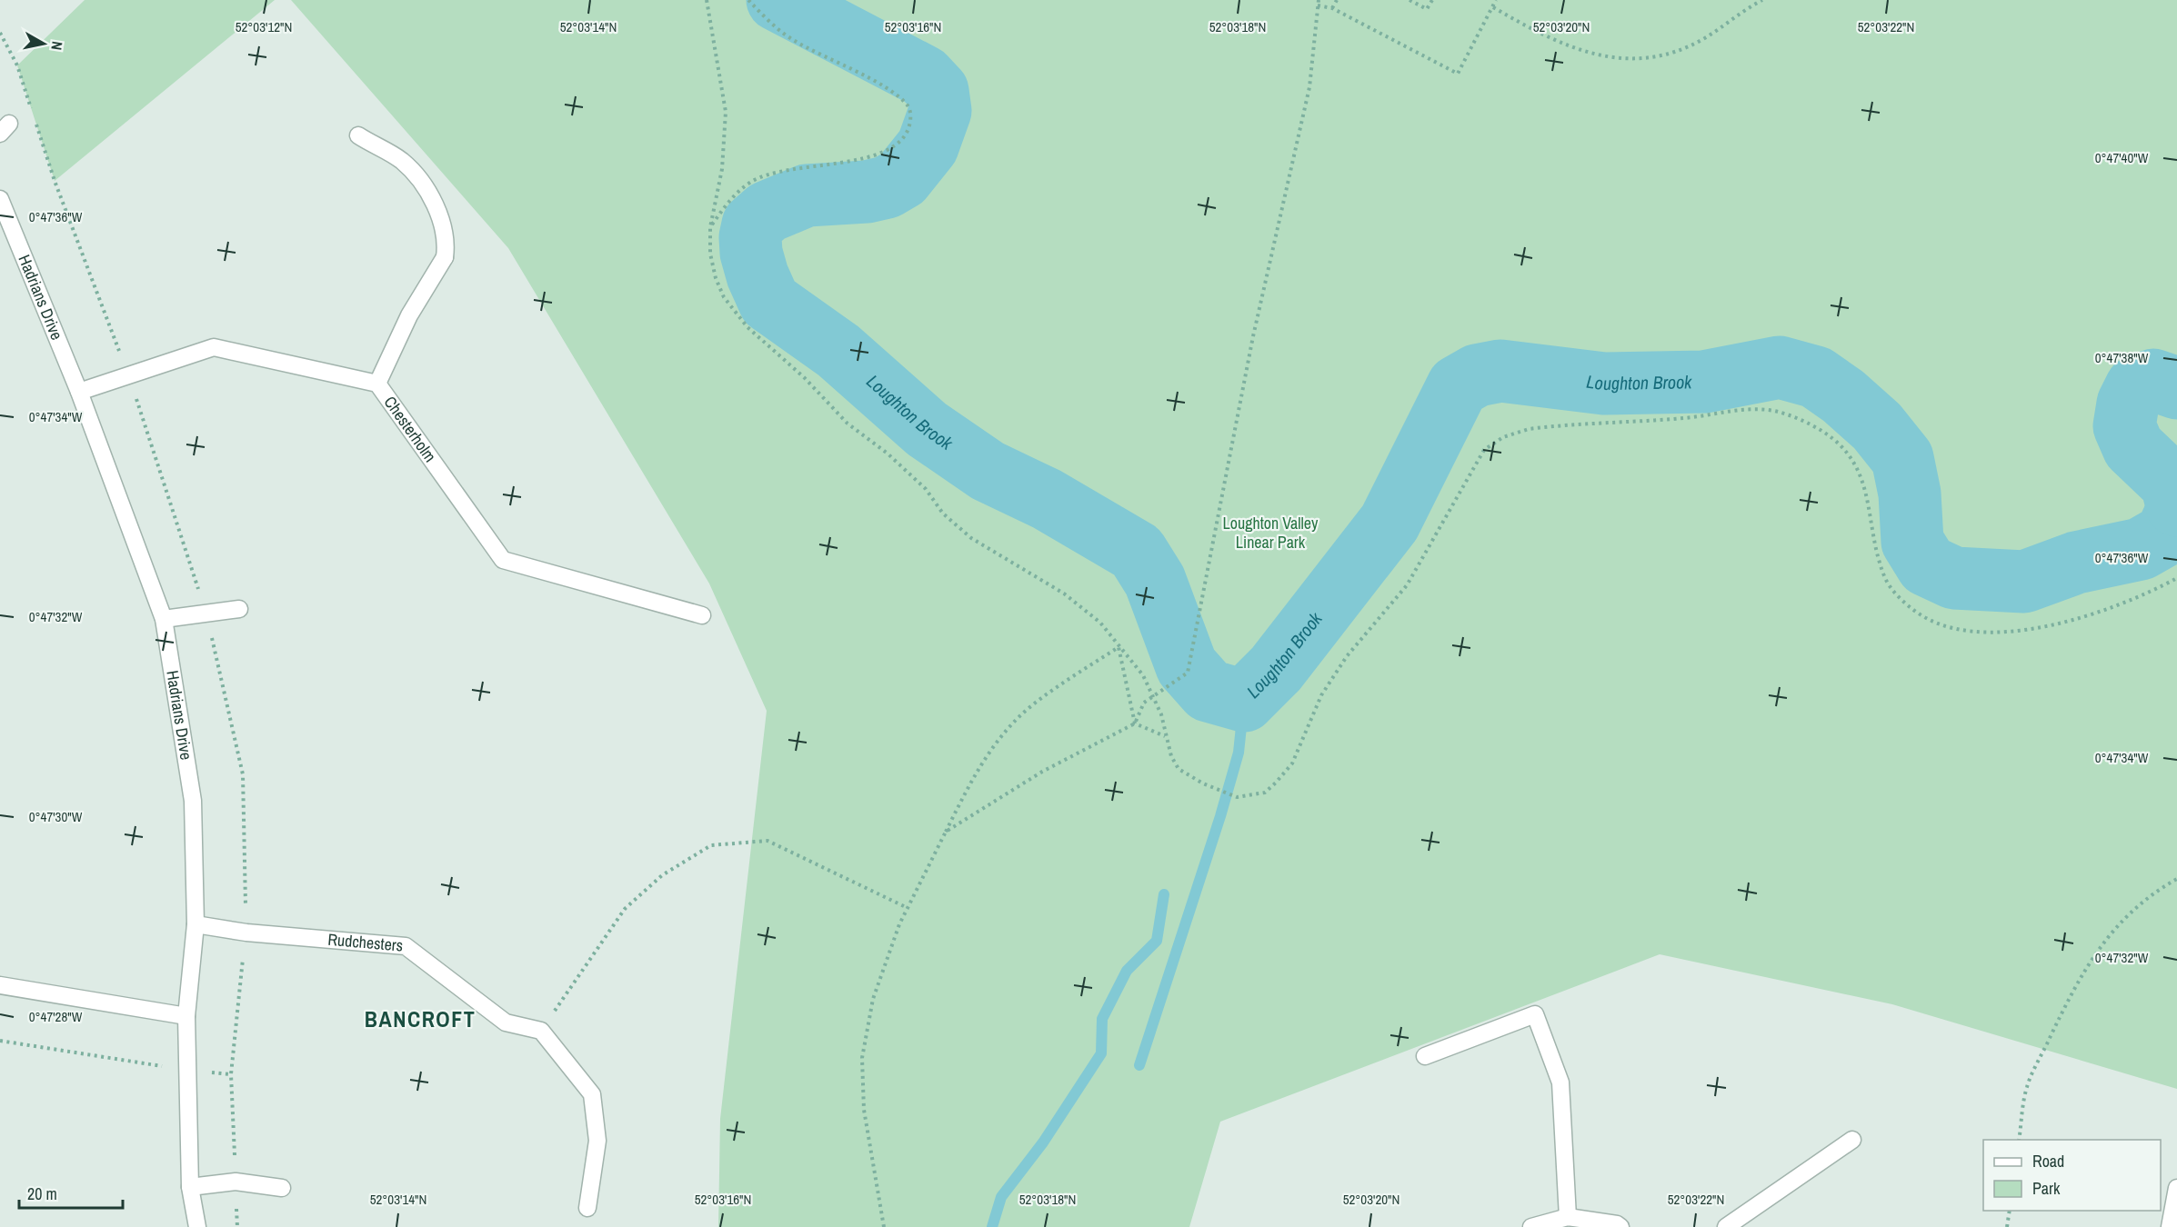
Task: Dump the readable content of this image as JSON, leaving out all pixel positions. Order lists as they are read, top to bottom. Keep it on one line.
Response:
{"streets":{"street":["Hadrians Drive","Chesterholm","Rudchesters"]},"crossings":[["Hadrians Drive","Chesterholm"],["Hadrians Drive","Rudchesters"]],"districts":["BANCROFT"],"water":["Loughton Brook"],"parks":["Loughton Valley Linear Park"],"legend":["Road","Park"],"scale_bar":"20 m","north":"right","coordinates":["52°03'12\"N","52°03'14\"N","52°03'16\"N","52°03'18\"N","52°03'22\"N","52°03'20\"N","0°47'40\"W","0°47'36\"W","0°47'38\"W","0°47'34\"W","0°47'32\"W","0°47'30\"W","0°47'28\"W"]}
